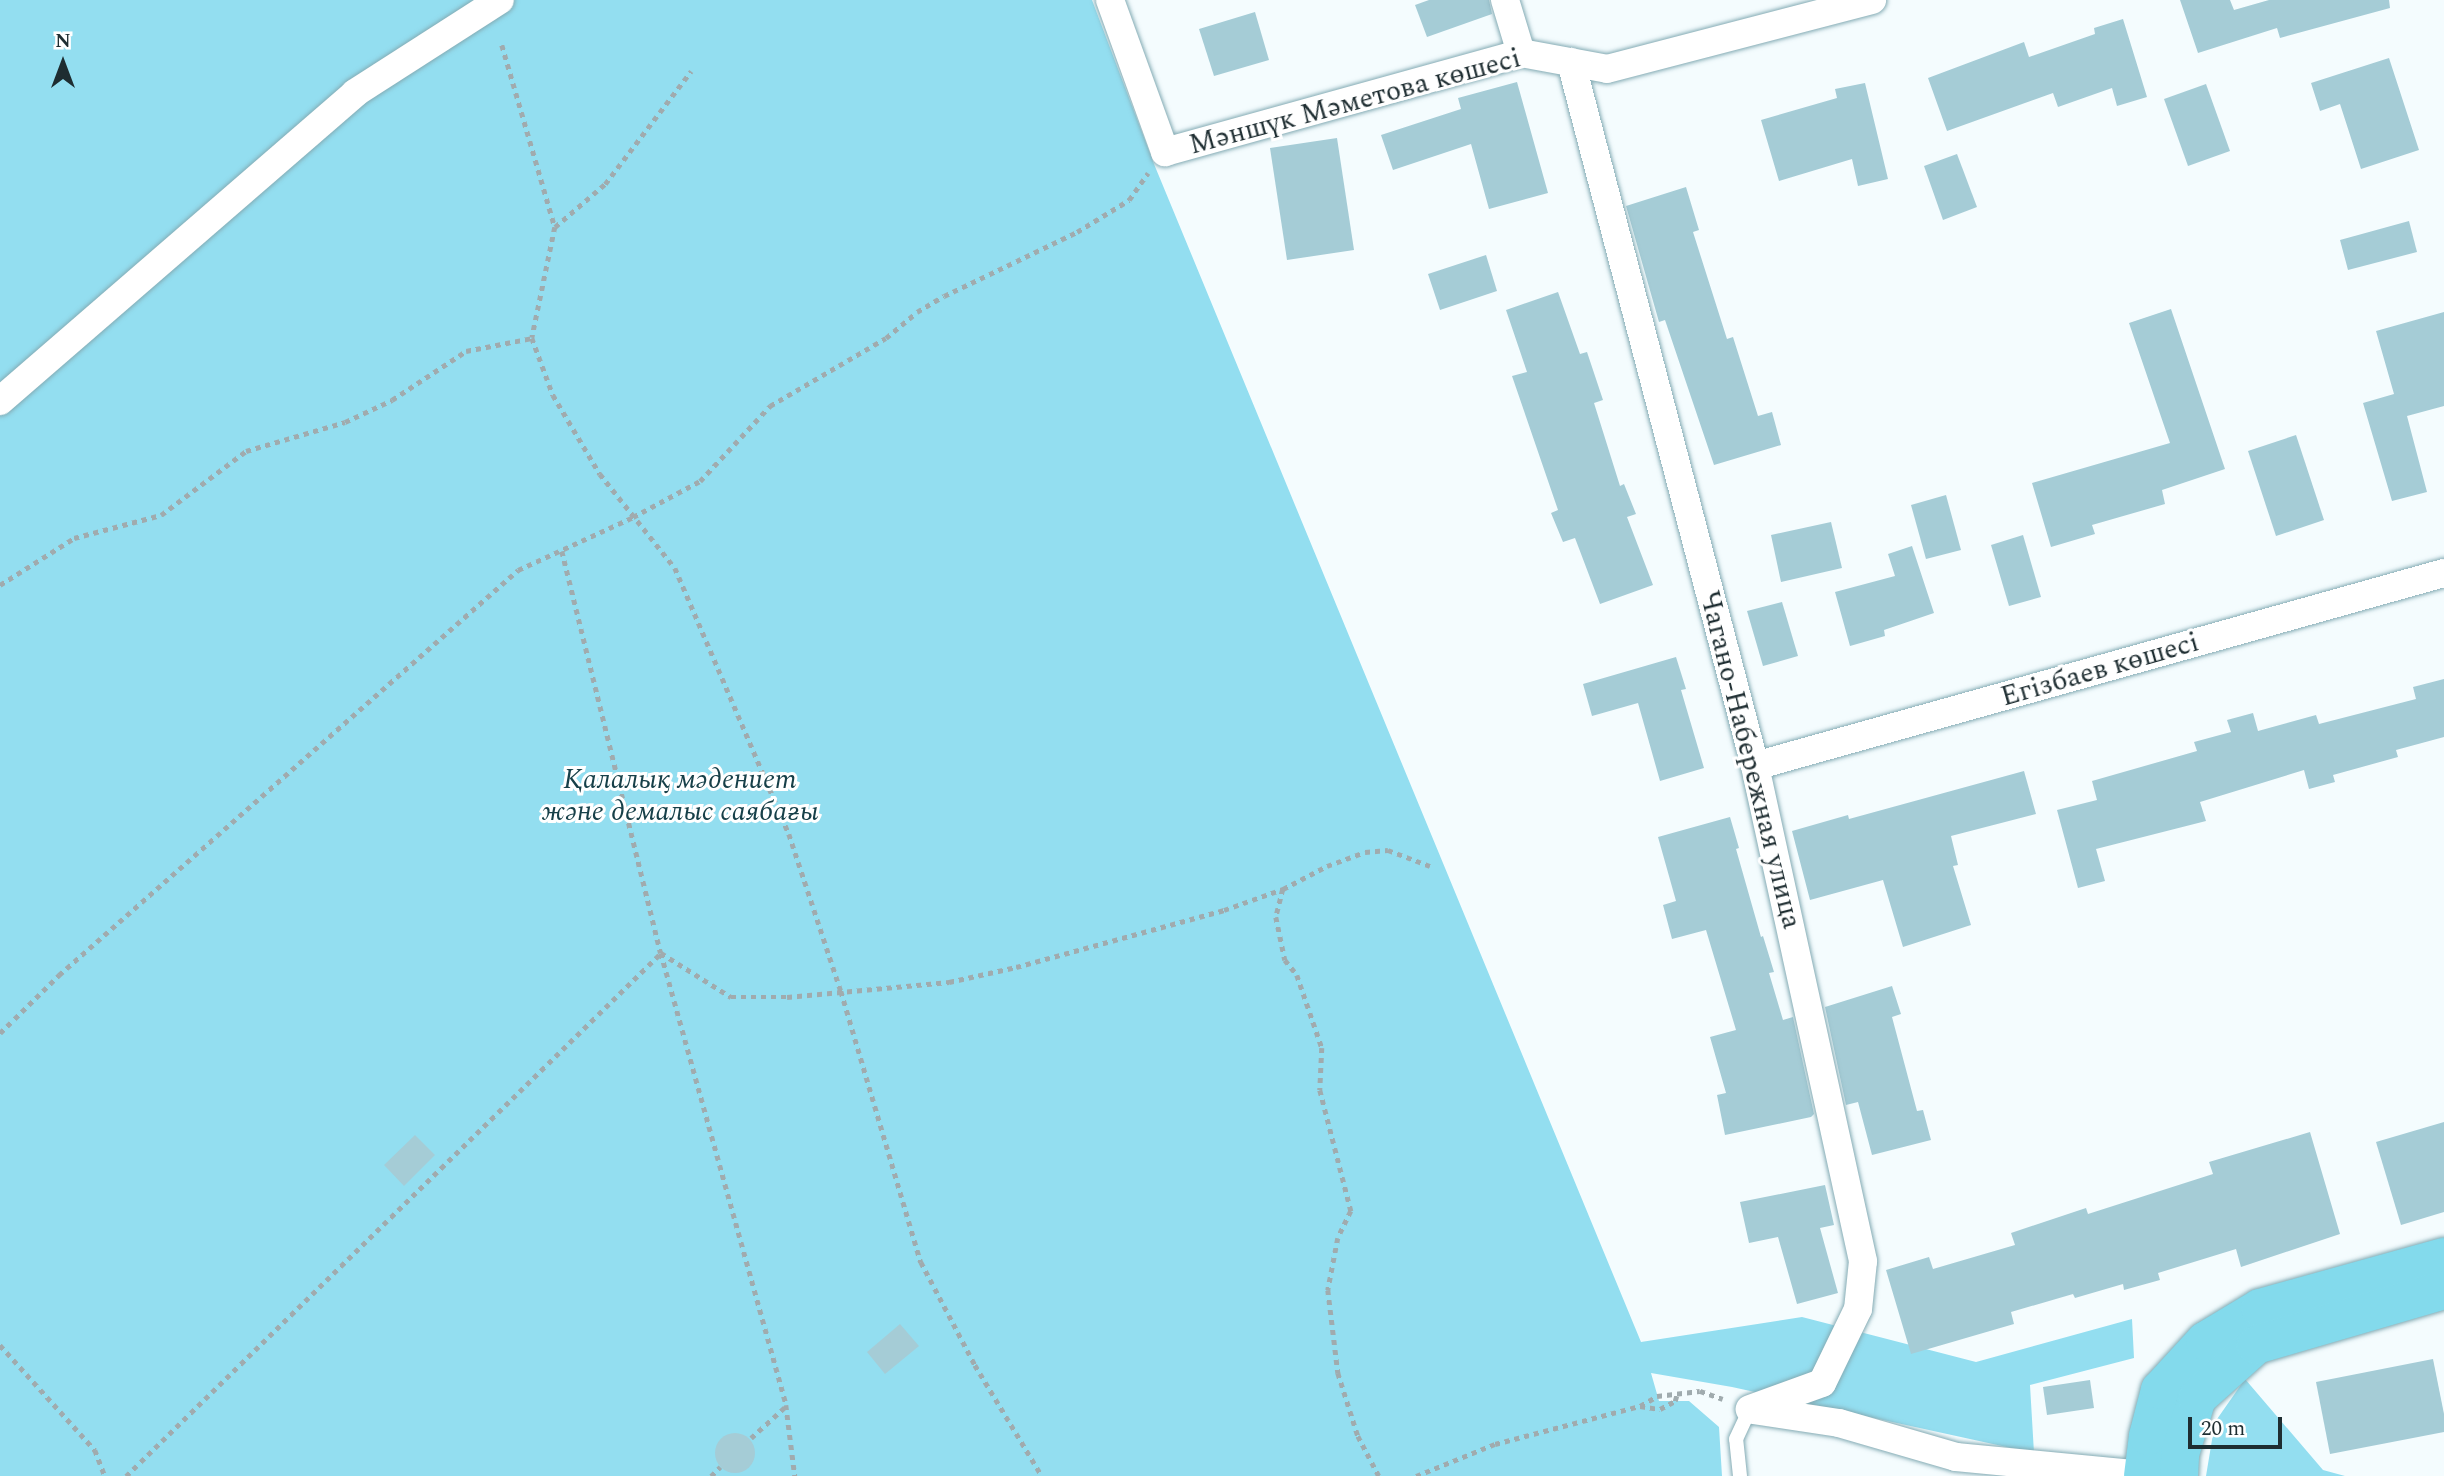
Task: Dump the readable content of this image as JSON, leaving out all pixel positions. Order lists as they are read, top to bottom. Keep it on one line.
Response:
{"streets":{"street":["Мәншүк Мәметова көшесі","Егізбаев көшесі","Чагано-Набережная улица"]},"crossings":[["Мәншүк Мәметова көшесі","Чагано-Набережная улица"],["Егізбаев көшесі","Чагано-Набережная улица"]],"parks":["Қалалық мәдениет және демалыс саябағы"],"scale_bar":"20 m","north":"top"}
